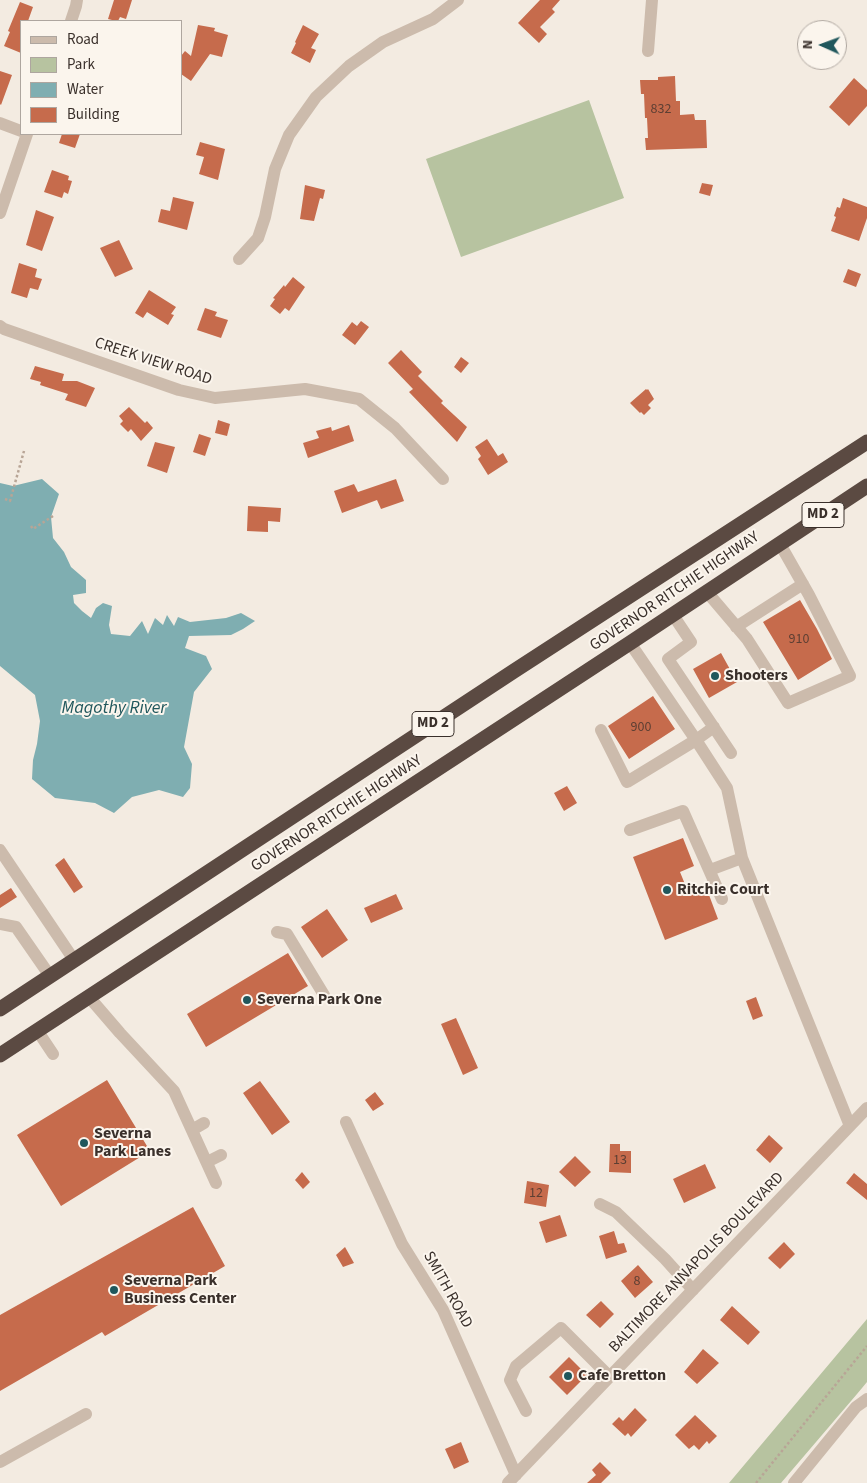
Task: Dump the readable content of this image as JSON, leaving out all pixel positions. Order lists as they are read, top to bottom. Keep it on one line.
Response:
{"streets":{"highway":["MD 2","GOVERNOR RITCHIE HIGHWAY"],"street":["CREEK VIEW ROAD","BALTIMORE ANNAPOLIS BOULEVARD","SMITH ROAD"]},"crossings":[["BALTIMORE ANNAPOLIS BOULEVARD","SMITH ROAD"]],"water":["Magothy River"],"places":["Shooters","Ritchie Court","Severna Park One","Severna Park Lanes","Severna Park Business Center","Cafe Bretton"],"house_numbers":["832","910","900","13","12","8"],"legend":["Road","Park","Water","Building"],"north":"left"}
